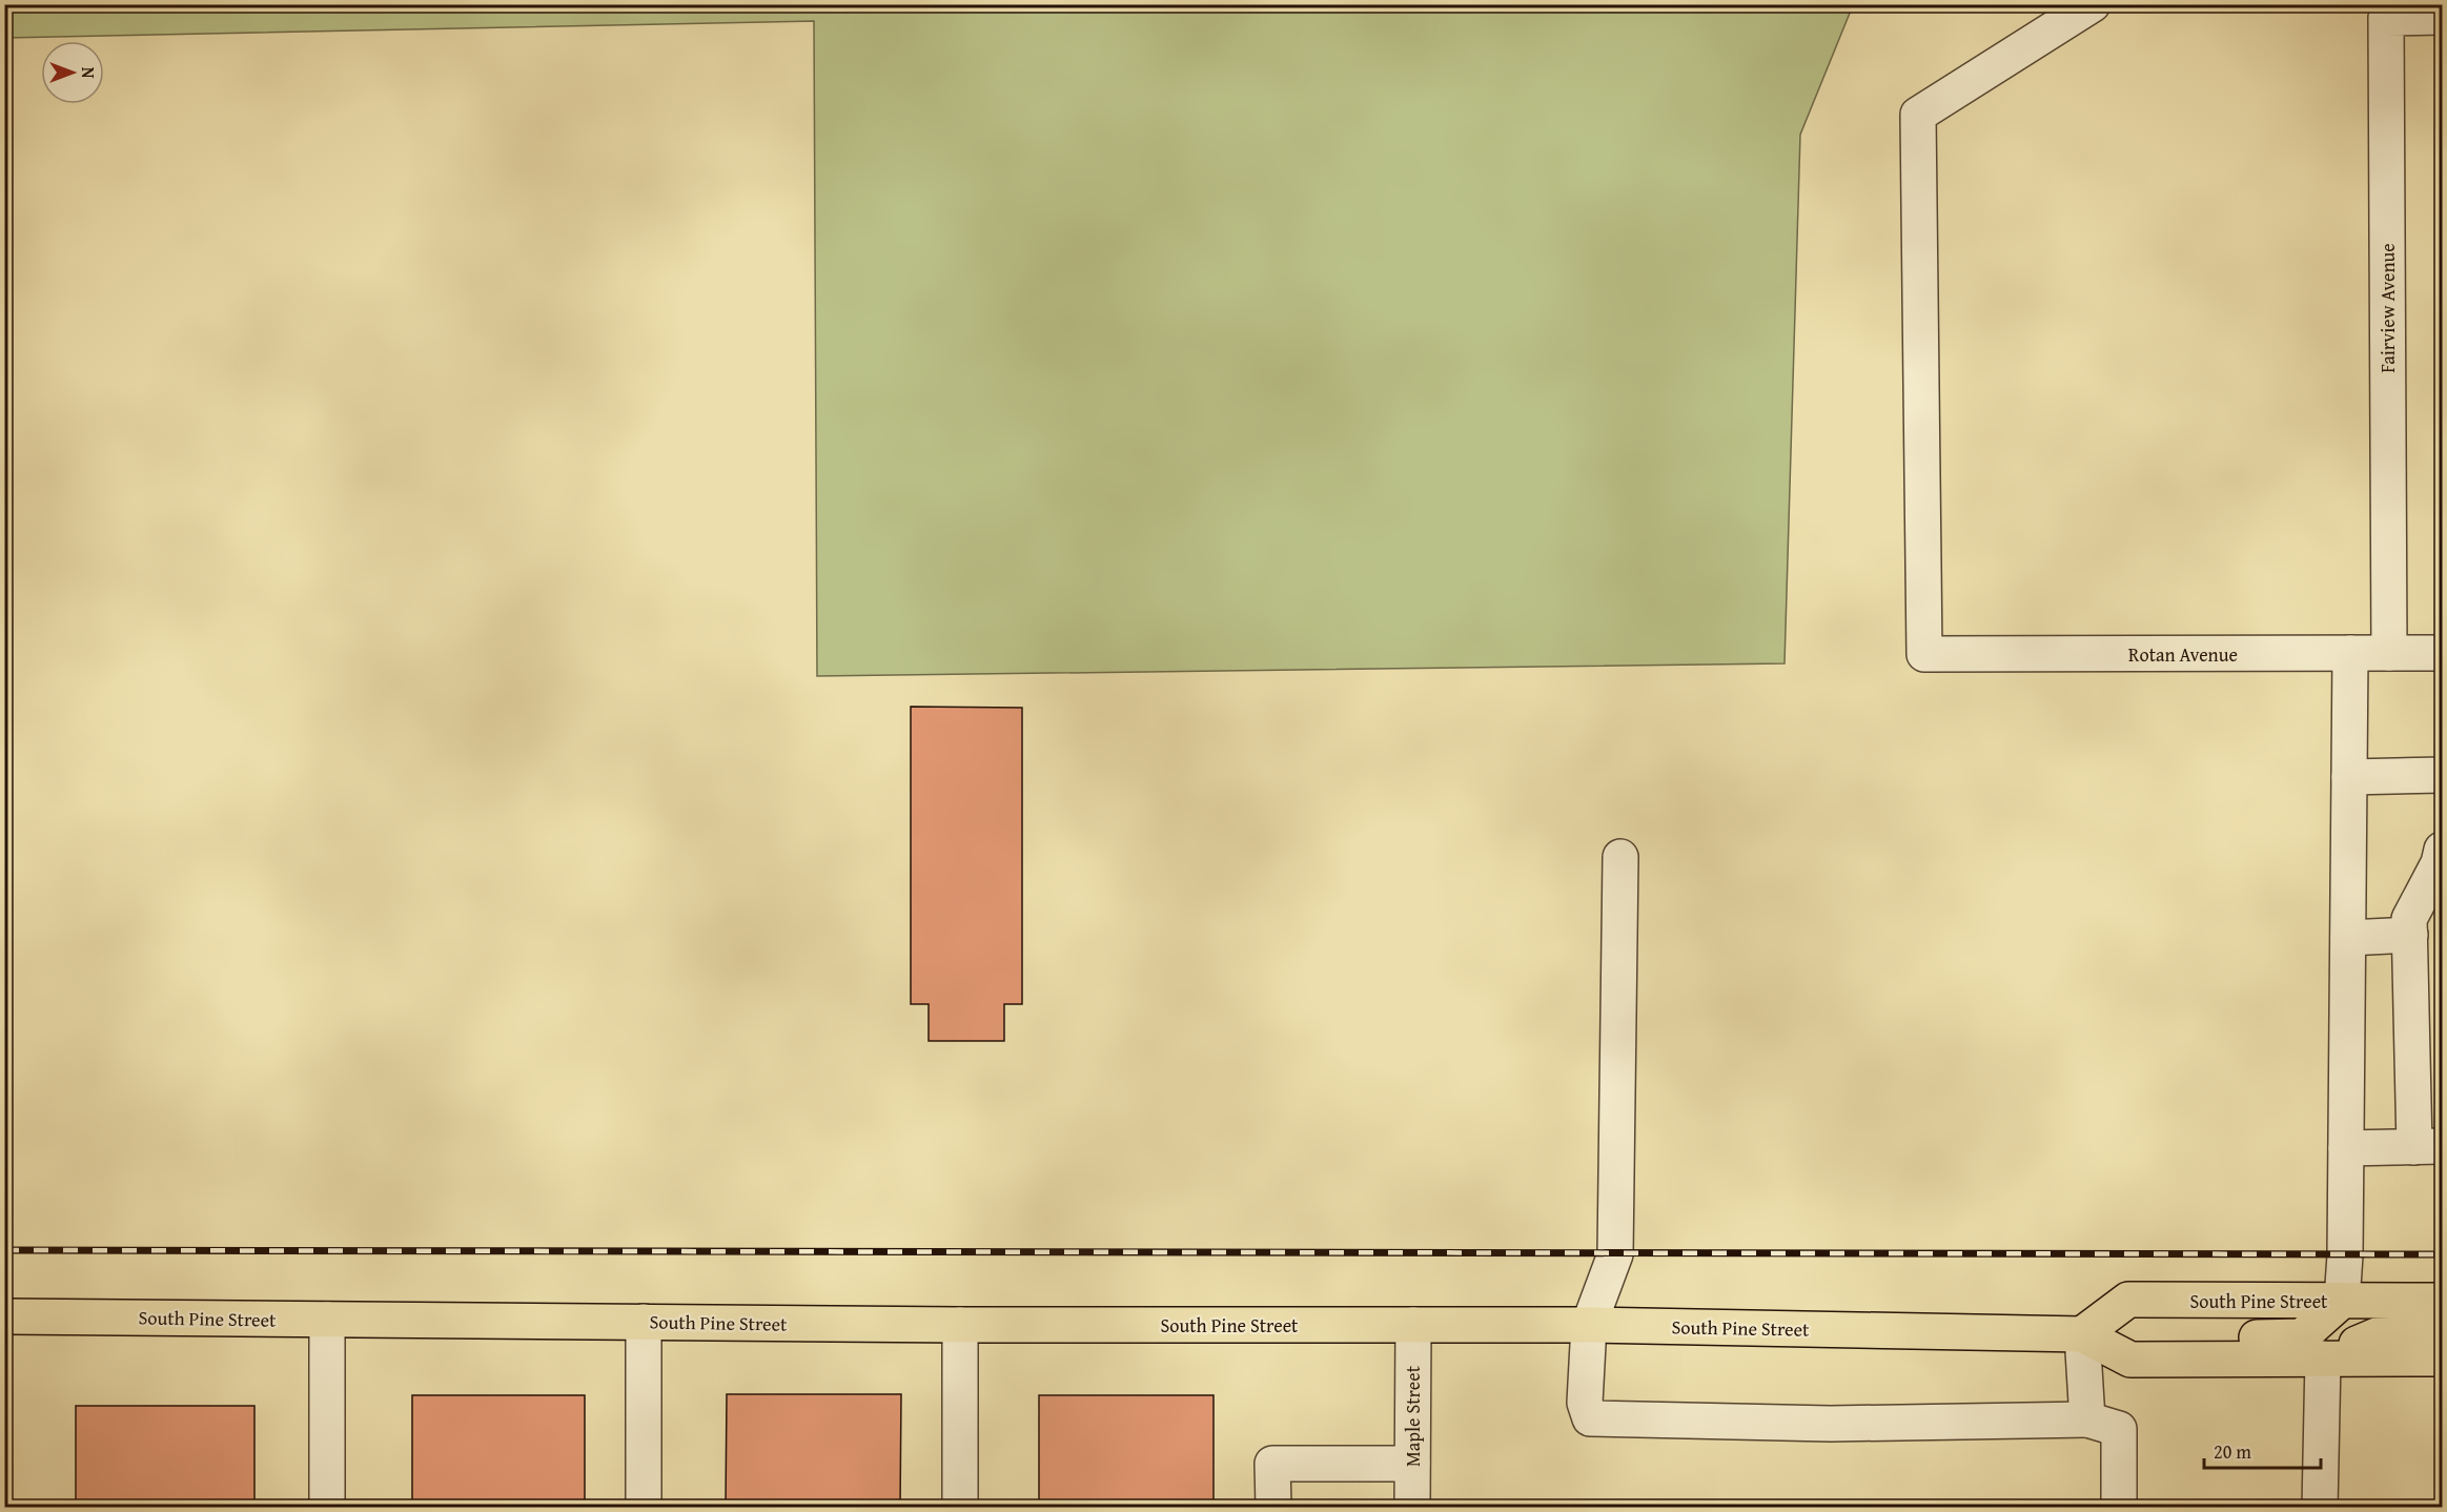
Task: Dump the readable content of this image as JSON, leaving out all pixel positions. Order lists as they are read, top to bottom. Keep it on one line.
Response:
{"streets":{"main road":["South Pine Street"],"street":["Fairview Avenue","Rotan Avenue","Maple Street"]},"crossings":[["Fairview Avenue","Rotan Avenue"],["South Pine Street","Maple Street"]],"scale_bar":"20 m","north":"right"}
